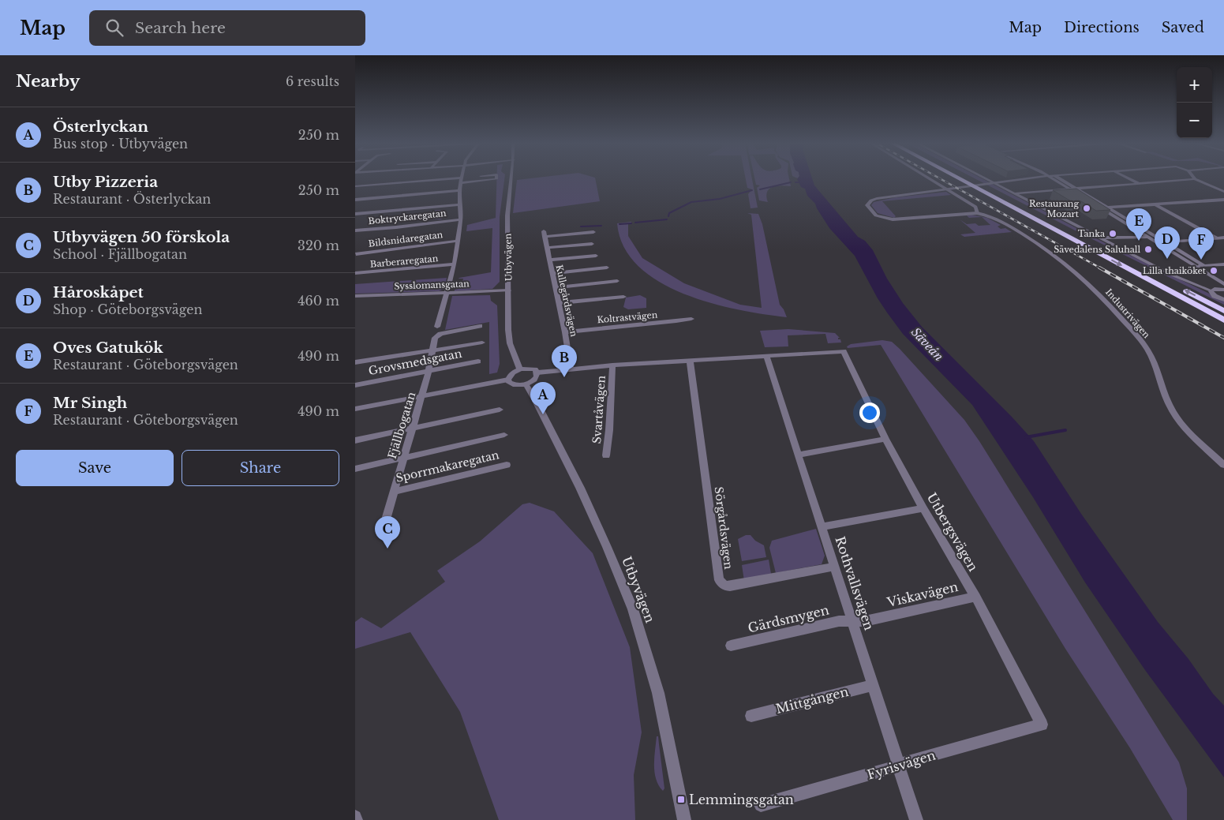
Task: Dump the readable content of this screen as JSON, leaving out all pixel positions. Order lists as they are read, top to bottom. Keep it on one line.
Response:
{"streets":{"street":["Boktryckaregatan","Bildsnidaregatan","Utbyvägen","Barberaregatan","Sysslomansgatan","Kullegårdsvägen","Industrivägen","Koltrastvägen","Grovsmedsgatan","Svartåvägen","Fjällbogatan","Sporrmakaregatan","Sörgårdsvägen","Utbergsvägen","Rothvallsvägen","Viskavägen","Gärdsmygen","Mittgången","Fyrisvägen"]},"crossings":[["Boktryckaregatan","Fjällbogatan"],["Bildsnidaregatan","Fjällbogatan"],["Utbyvägen","Sysslomansgatan"],["Barberaregatan","Fjällbogatan"],["Sysslomansgatan","Fjällbogatan"],["Kullegårdsvägen","Koltrastvägen"],["Grovsmedsgatan","Fjällbogatan"],["Fjällbogatan","Sporrmakaregatan"],["Sörgårdsvägen","Rothvallsvägen"],["Utbergsvägen","Rothvallsvägen"],["Utbergsvägen","Viskavägen"],["Utbergsvägen","Fyrisvägen"],["Rothvallsvägen","Viskavägen"],["Rothvallsvägen","Gärdsmygen"],["Rothvallsvägen","Mittgången"],["Rothvallsvägen","Fyrisvägen"],["Viskavägen","Gärdsmygen"]],"water":["Säveån"],"places":{"other":["Restaurang Mozart","Tanka","Sävedalens Saluhall","Lilla thaiköket"],"transit":["Lemmingsgatan"]},"page":{"header":"Map","search":"Search here","nav":["Map","Directions","Saved"],"heading":["Nearby","6 results"],"map_buttons":["+","−"],"list":[{"mark":"A","name":"Österlyckan","note":"Bus stop · Utbyvägen","value":"250 m"},{"mark":"B","name":"Utby Pizzeria","note":"Restaurant · Österlyckan","value":"250 m"},{"mark":"C","name":"Utbyvägen 50 förskola","note":"School · Fjällbogatan","value":"320 m"},{"mark":"D","name":"Håroskåpet","note":"Shop · Göteborgsvägen","value":"460 m"},{"mark":"E","name":"Oves Gatukök","note":"Restaurant · Göteborgsvägen","value":"490 m"},{"mark":"F","name":"Mr Singh","note":"Restaurant · Göteborgsvägen","value":"490 m"}],"pins":["E","D","F","B","A","C"],"buttons":["Save","Share"]}}
